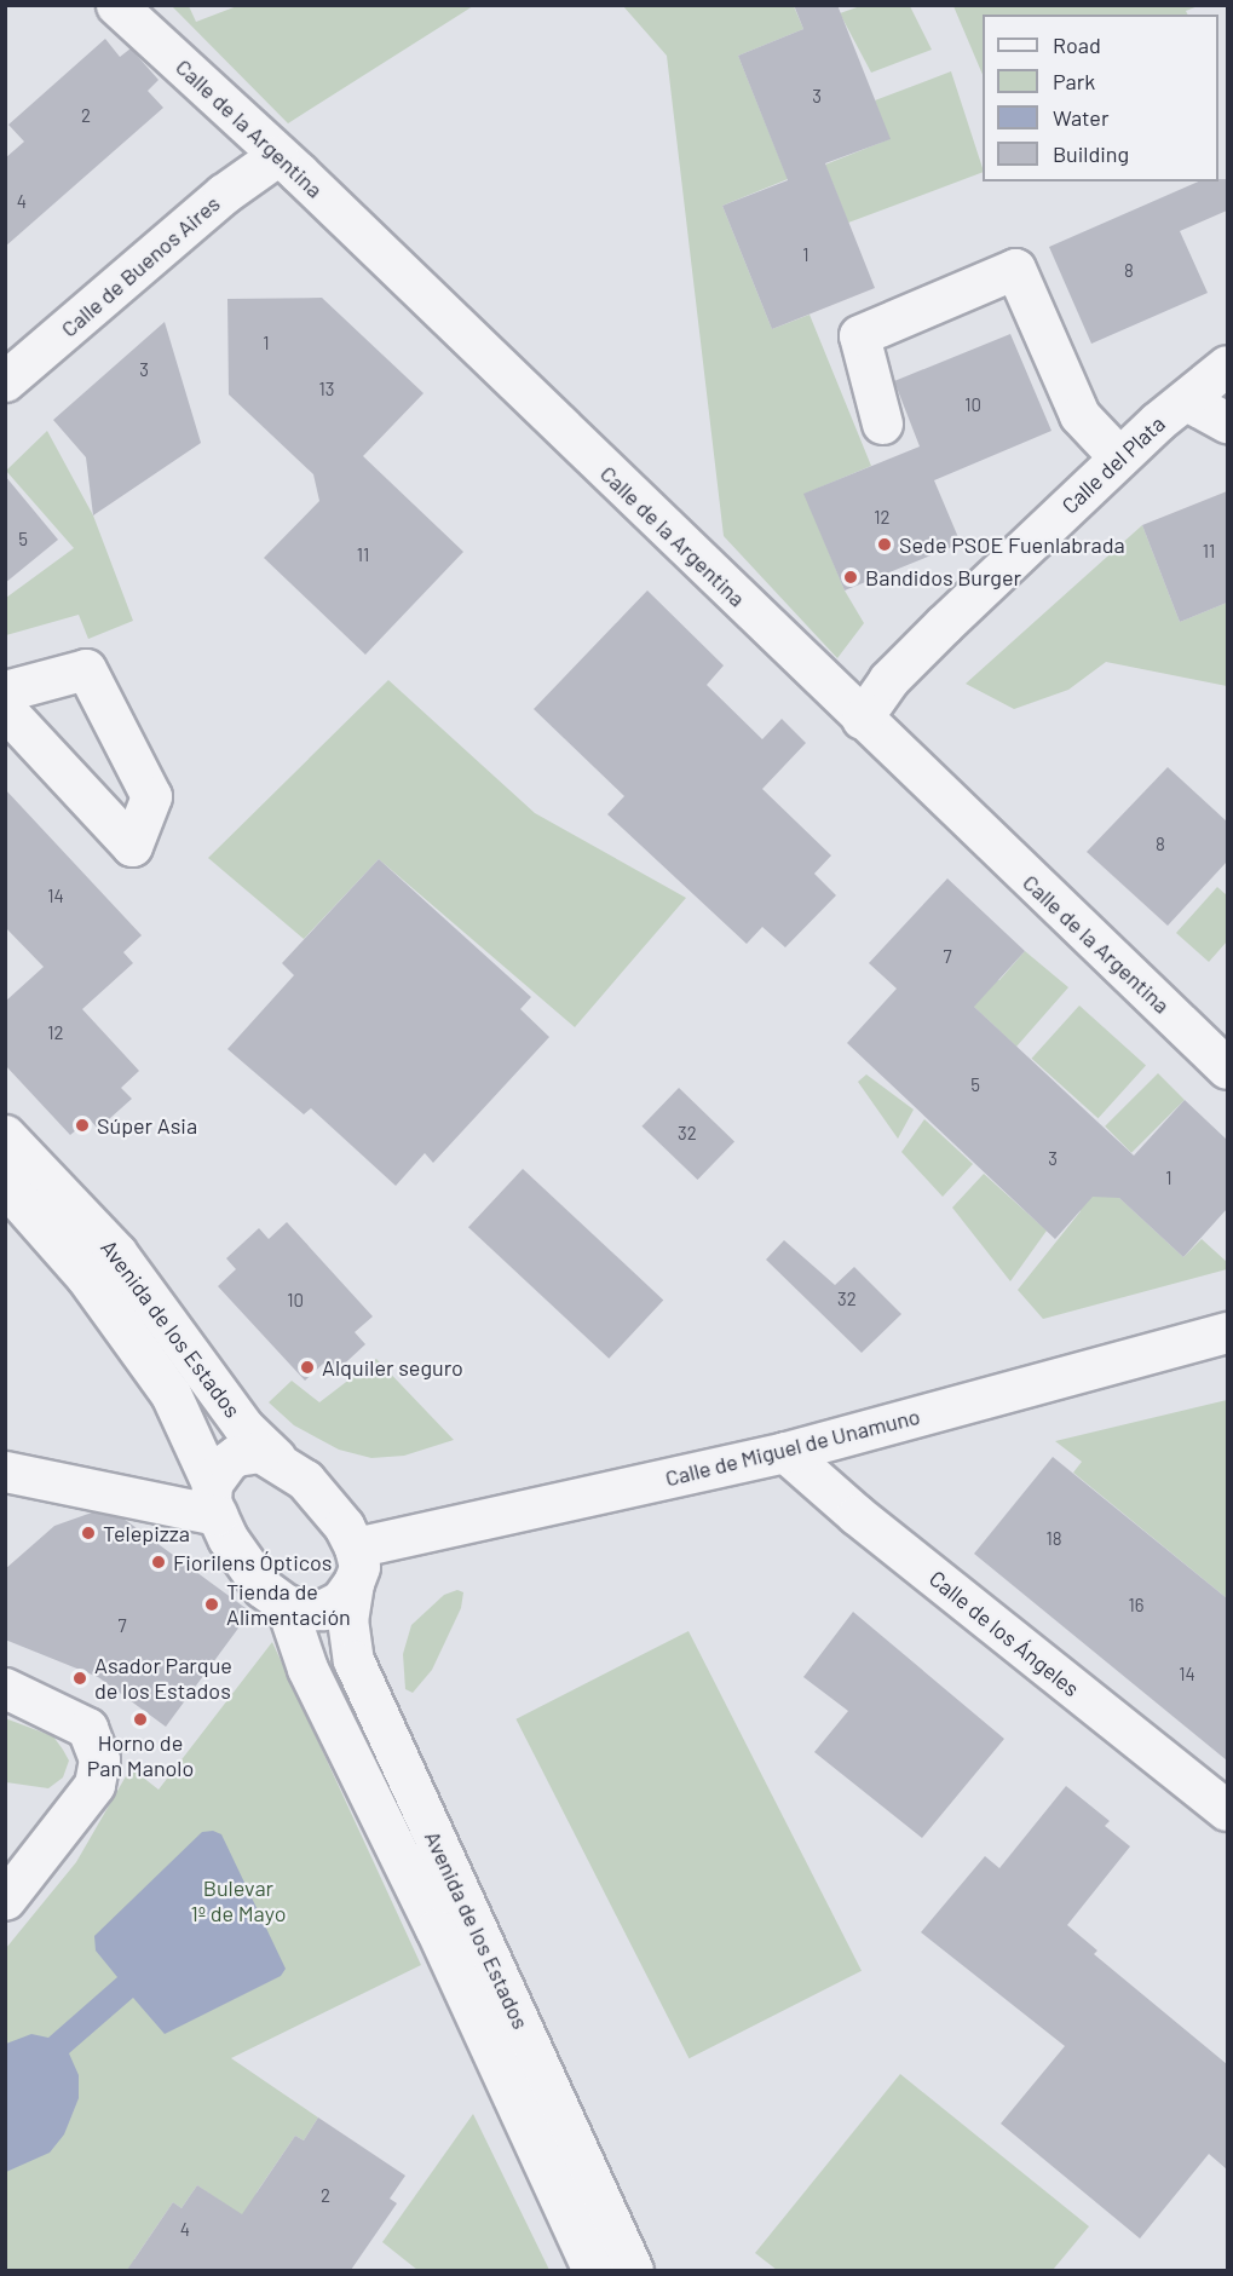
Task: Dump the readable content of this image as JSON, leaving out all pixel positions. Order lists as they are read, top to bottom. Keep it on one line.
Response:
{"streets":{"street":["Calle de la Argentina","Calle de Buenos Aires","Calle del Plata","Avenida de los Estados","Calle de Miguel de Unamuno","Calle de los Ángeles"]},"crossings":[["Calle de la Argentina","Calle de Buenos Aires"],["Calle de la Argentina","Calle del Plata"],["Avenida de los Estados","Calle de Miguel de Unamuno"],["Calle de Miguel de Unamuno","Calle de los Ángeles"]],"parks":["Bulevar 1º de Mayo"],"places":["Sede PSOE Fuenlabrada","Bandidos Burger","Súper Asia","Alquiler seguro","Telepizza","Fiorilens Ópticos","Tienda de Alimentación","Asador Parque de los Estados","Horno de Pan Manolo"],"house_numbers":["3","2","4","1","8","1","3","13","10","12","5","11","11","8","14","7","12","5","32","3","1","32","10","18","16","7","14","2","4"],"legend":["Road","Park","Water","Building"]}
